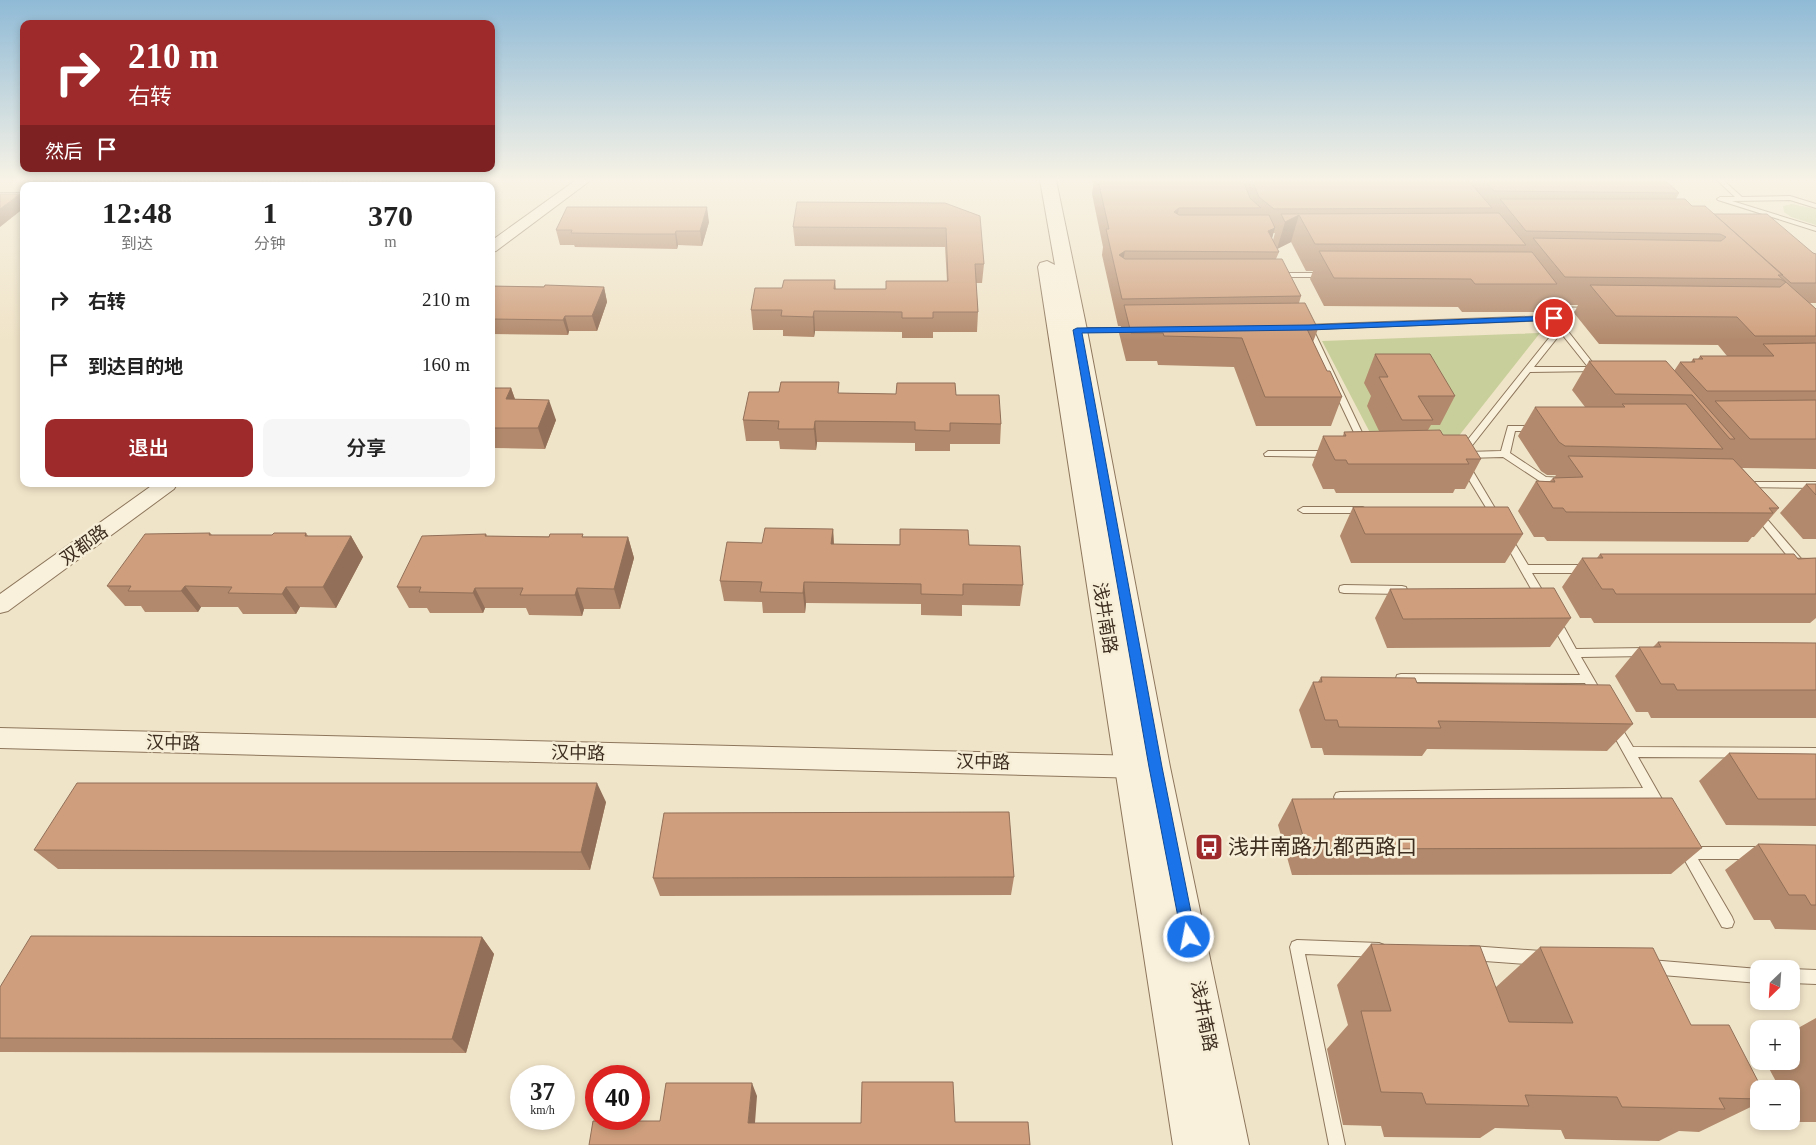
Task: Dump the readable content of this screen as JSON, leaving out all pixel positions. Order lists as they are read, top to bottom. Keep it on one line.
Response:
{"streets":{"street":["双都路","浅井南路","汉中路"]},"crossings":[["浅井南路","汉中路"]],"places":{"bus stop":["浅井南路九都西路口"]},"north":"bottom left","page":{"turn":["210 m","右转"],"then":"然后","eta":["12:48","到达","1","分钟","370","m"],"list":[{"name":"右转","value":"210 m"},{"name":"到达目的地","value":"160 m"}],"buttons":["退出","分享"],"map_buttons":["+","−"],"speed":"37 km/h","limit":"40"}}
